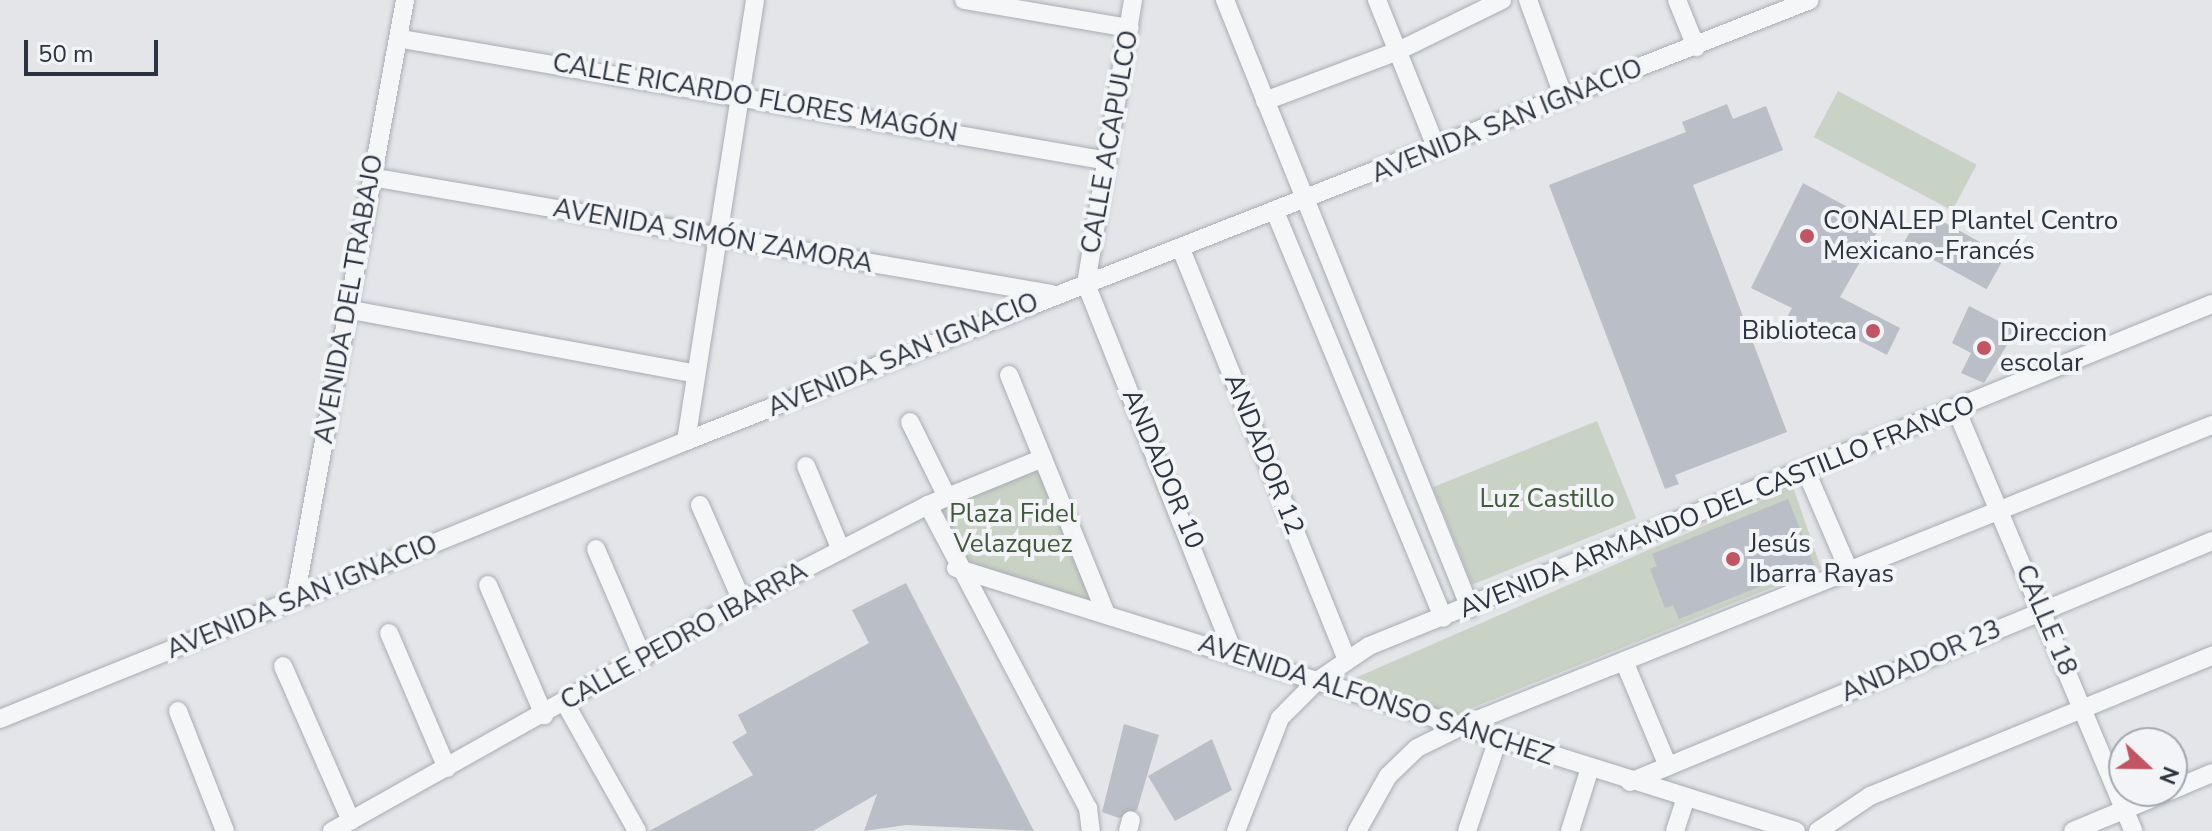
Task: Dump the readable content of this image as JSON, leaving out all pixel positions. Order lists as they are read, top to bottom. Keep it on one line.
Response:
{"streets":{"street":["CALLE RICARDO FLORES MAGÓN","AVENIDA SAN IGNACIO","CALLE ACAPULCO","AVENIDA SIMÓN ZAMORA","AVENIDA DEL TRABAJO","ANDADOR 12","ANDADOR 10","AVENIDA ARMANDO DEL CASTILLO FRANCO","CALLE 18","CALLE PEDRO IBARRA","ANDADOR 23","AVENIDA ALFONSO SÁNCHEZ"]},"crossings":[["CALLE RICARDO FLORES MAGÓN","CALLE ACAPULCO"],["CALLE RICARDO FLORES MAGÓN","AVENIDA DEL TRABAJO"],["AVENIDA SAN IGNACIO","CALLE ACAPULCO"],["AVENIDA SAN IGNACIO","AVENIDA SIMÓN ZAMORA"],["AVENIDA SAN IGNACIO","AVENIDA DEL TRABAJO"],["AVENIDA SAN IGNACIO","ANDADOR 12"],["AVENIDA SAN IGNACIO","ANDADOR 10"],["CALLE ACAPULCO","ANDADOR 10"],["AVENIDA SIMÓN ZAMORA","AVENIDA DEL TRABAJO"],["ANDADOR 12","AVENIDA ARMANDO DEL CASTILLO FRANCO"],["ANDADOR 10","AVENIDA ALFONSO SÁNCHEZ"],["AVENIDA ARMANDO DEL CASTILLO FRANCO","CALLE 18"],["AVENIDA ARMANDO DEL CASTILLO FRANCO","AVENIDA ALFONSO SÁNCHEZ"],["CALLE 18","ANDADOR 23"],["ANDADOR 23","AVENIDA ALFONSO SÁNCHEZ"]],"parks":["Luz Castillo","Plaza Fidel Velazquez"],"places":["CONALEP Plantel Centro Mexicano-Francés","Biblioteca","Direccion escolar","Jesús Ibarra Rayas"],"scale_bar":"50 m","north":"right"}
